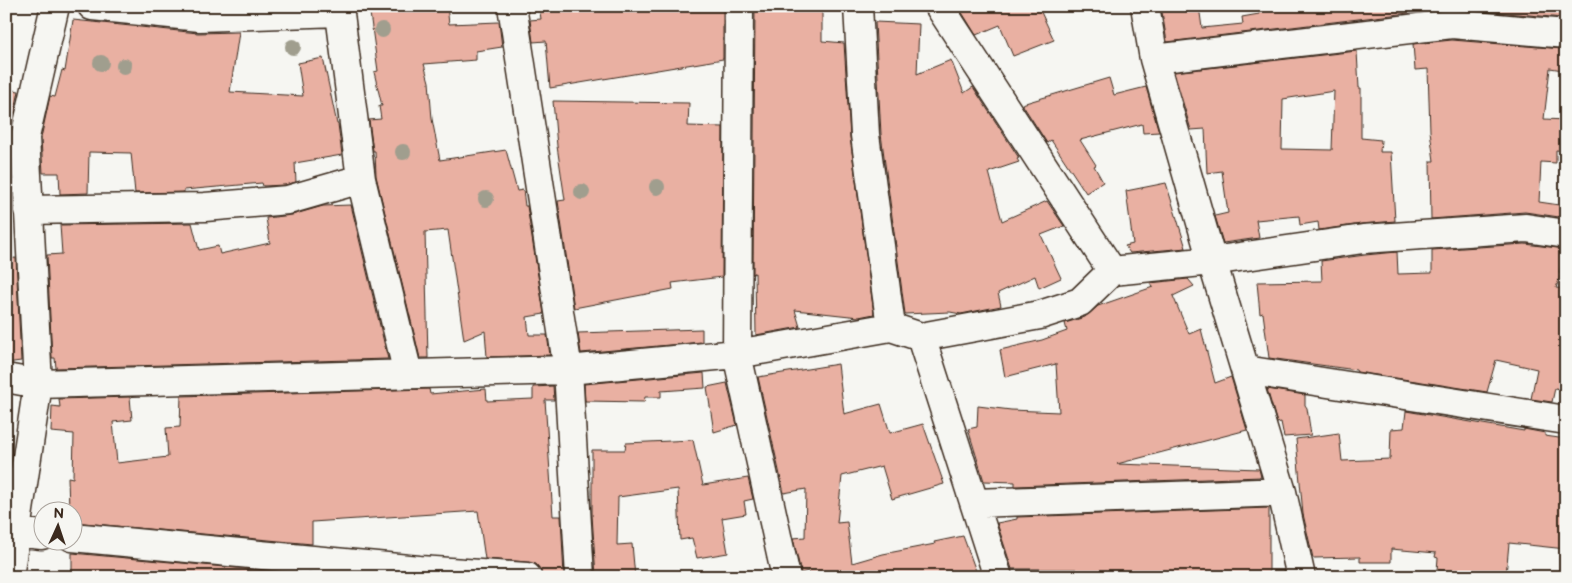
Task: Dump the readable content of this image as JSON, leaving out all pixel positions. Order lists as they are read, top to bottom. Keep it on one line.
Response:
{"north":"top"}
